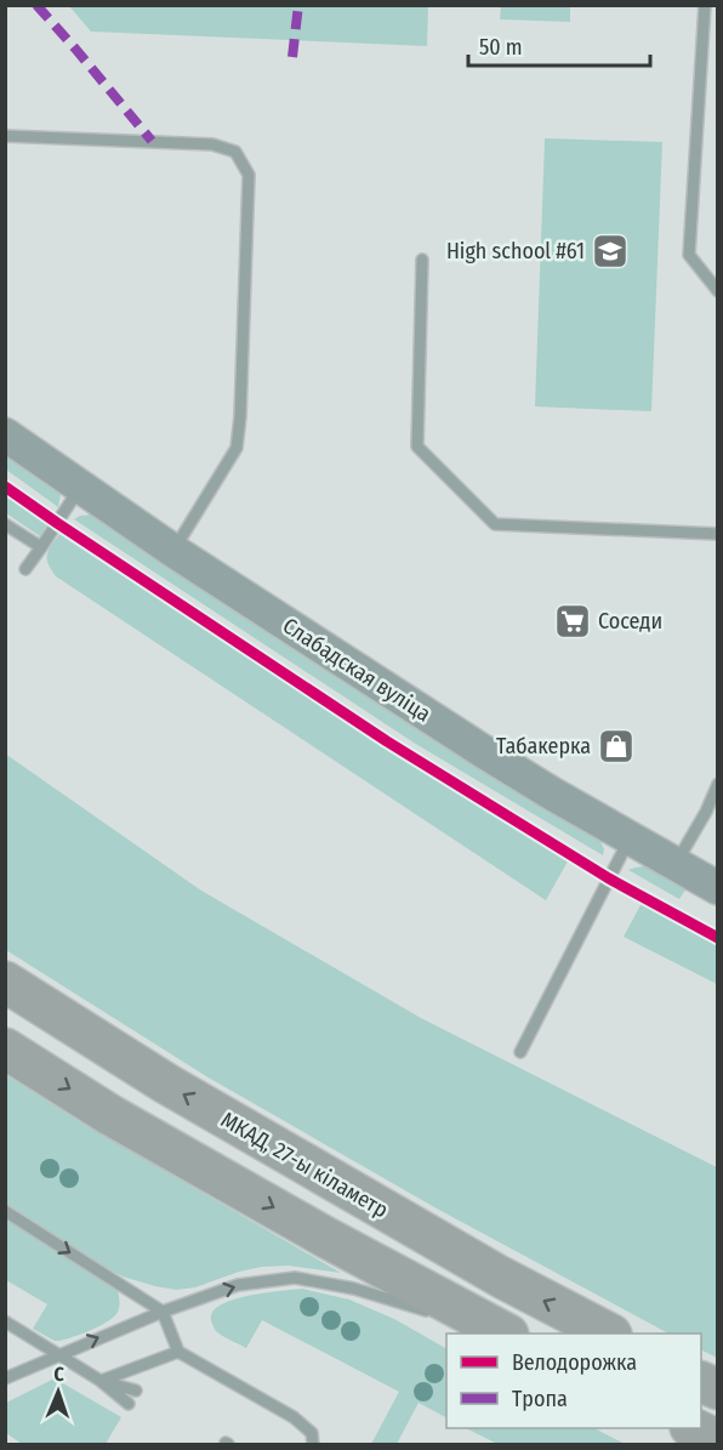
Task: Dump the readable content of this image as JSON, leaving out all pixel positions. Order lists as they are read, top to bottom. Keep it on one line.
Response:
{"streets":{"highway":["МКАД, 27-ы кіламетр"],"main road":["Слабадская вуліца"]},"places":{"school or university":["High school #61"],"supermarket":["Соседи"],"shop":["Табакерка"]},"legend":["Велодорожка","Тропа"],"scale_bar":"50 m","north":"top"}
